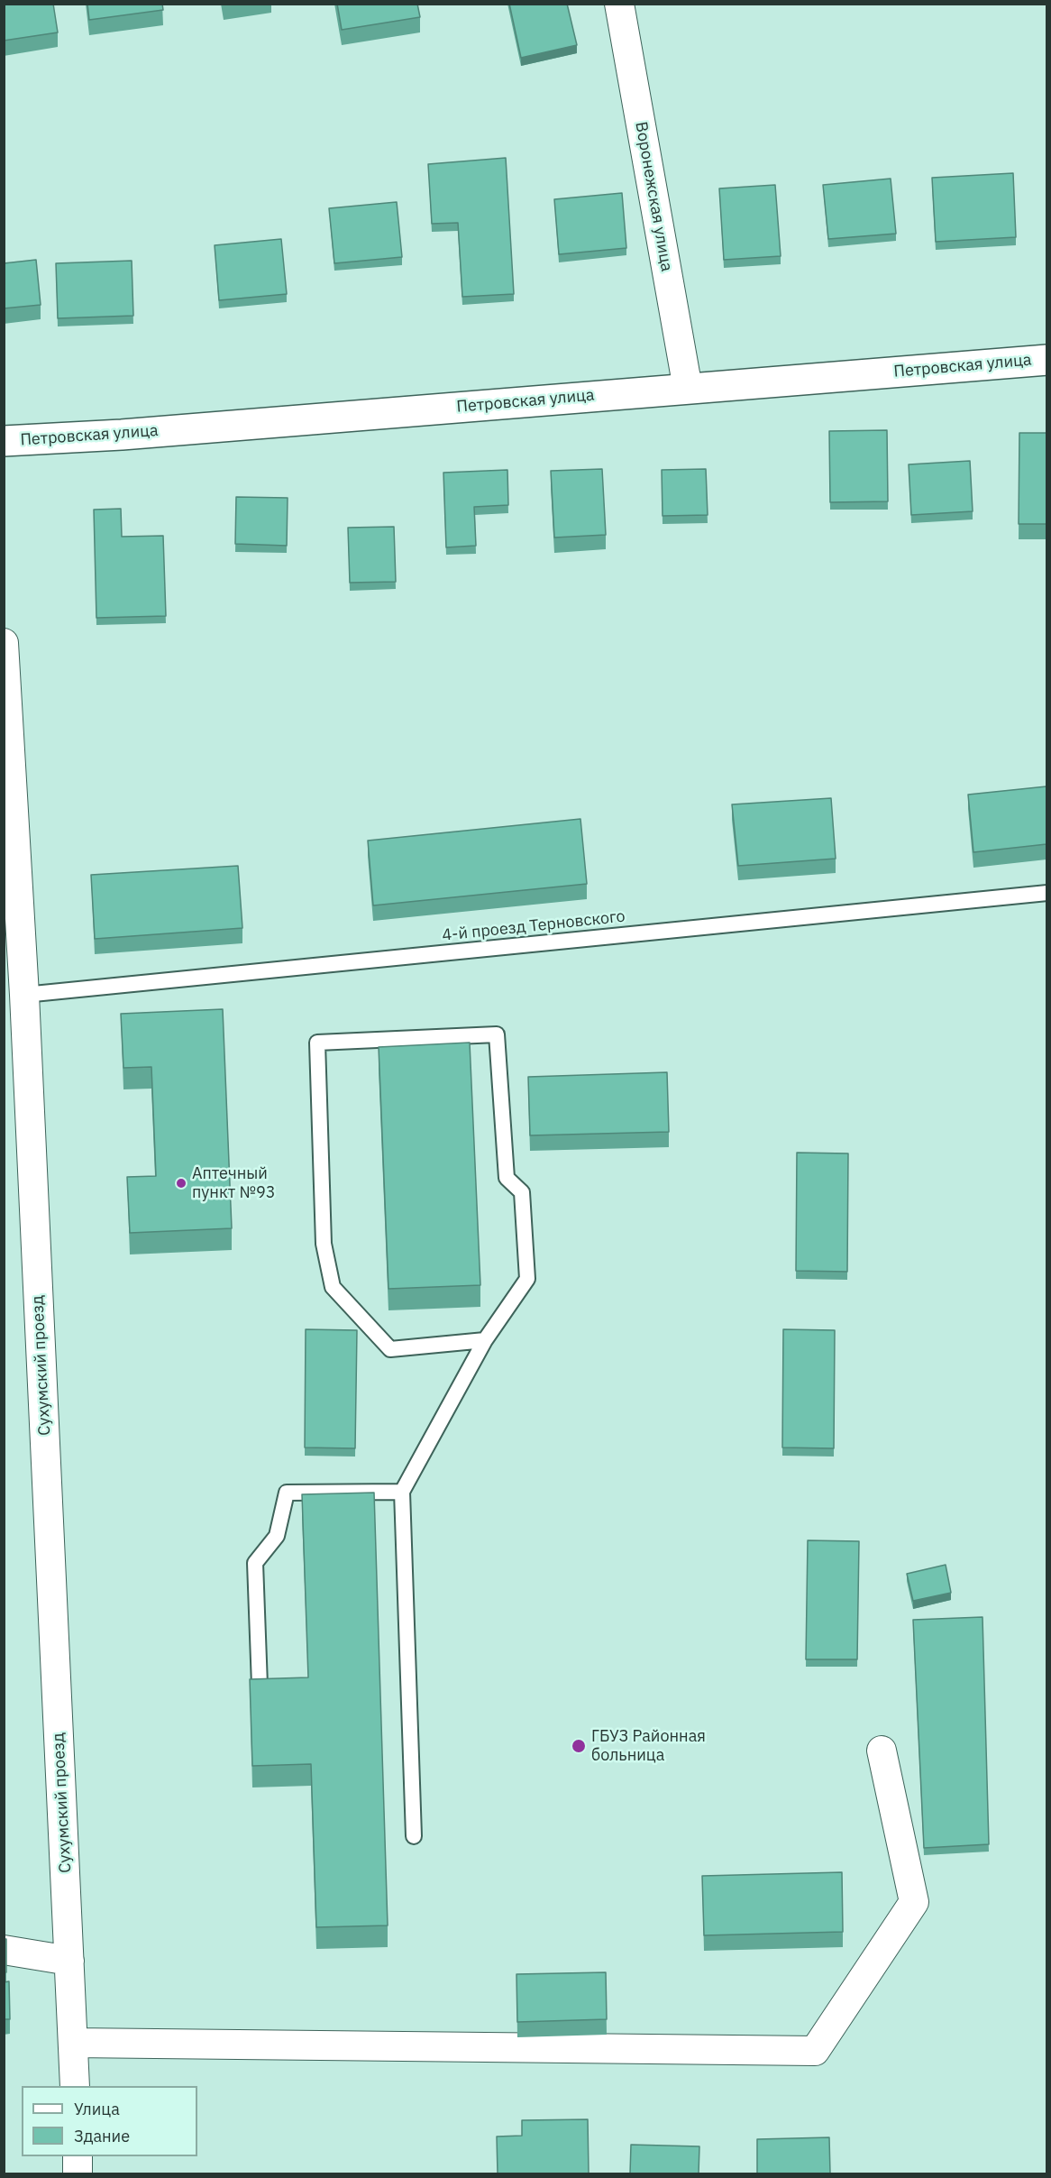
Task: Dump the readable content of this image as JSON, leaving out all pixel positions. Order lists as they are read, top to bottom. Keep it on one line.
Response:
{"streets":{"street":["Воронежская улица","Петровская улица","Сухумский проезд"],"lane":["4-й проезд Терновского"]},"crossings":[["Воронежская улица","Петровская улица"],["4-й проезд Терновского","Сухумский проезд"]],"places":["Аптечный пункт №93","ГБУЗ Районная больница"],"legend":["Улица","Здание"]}
